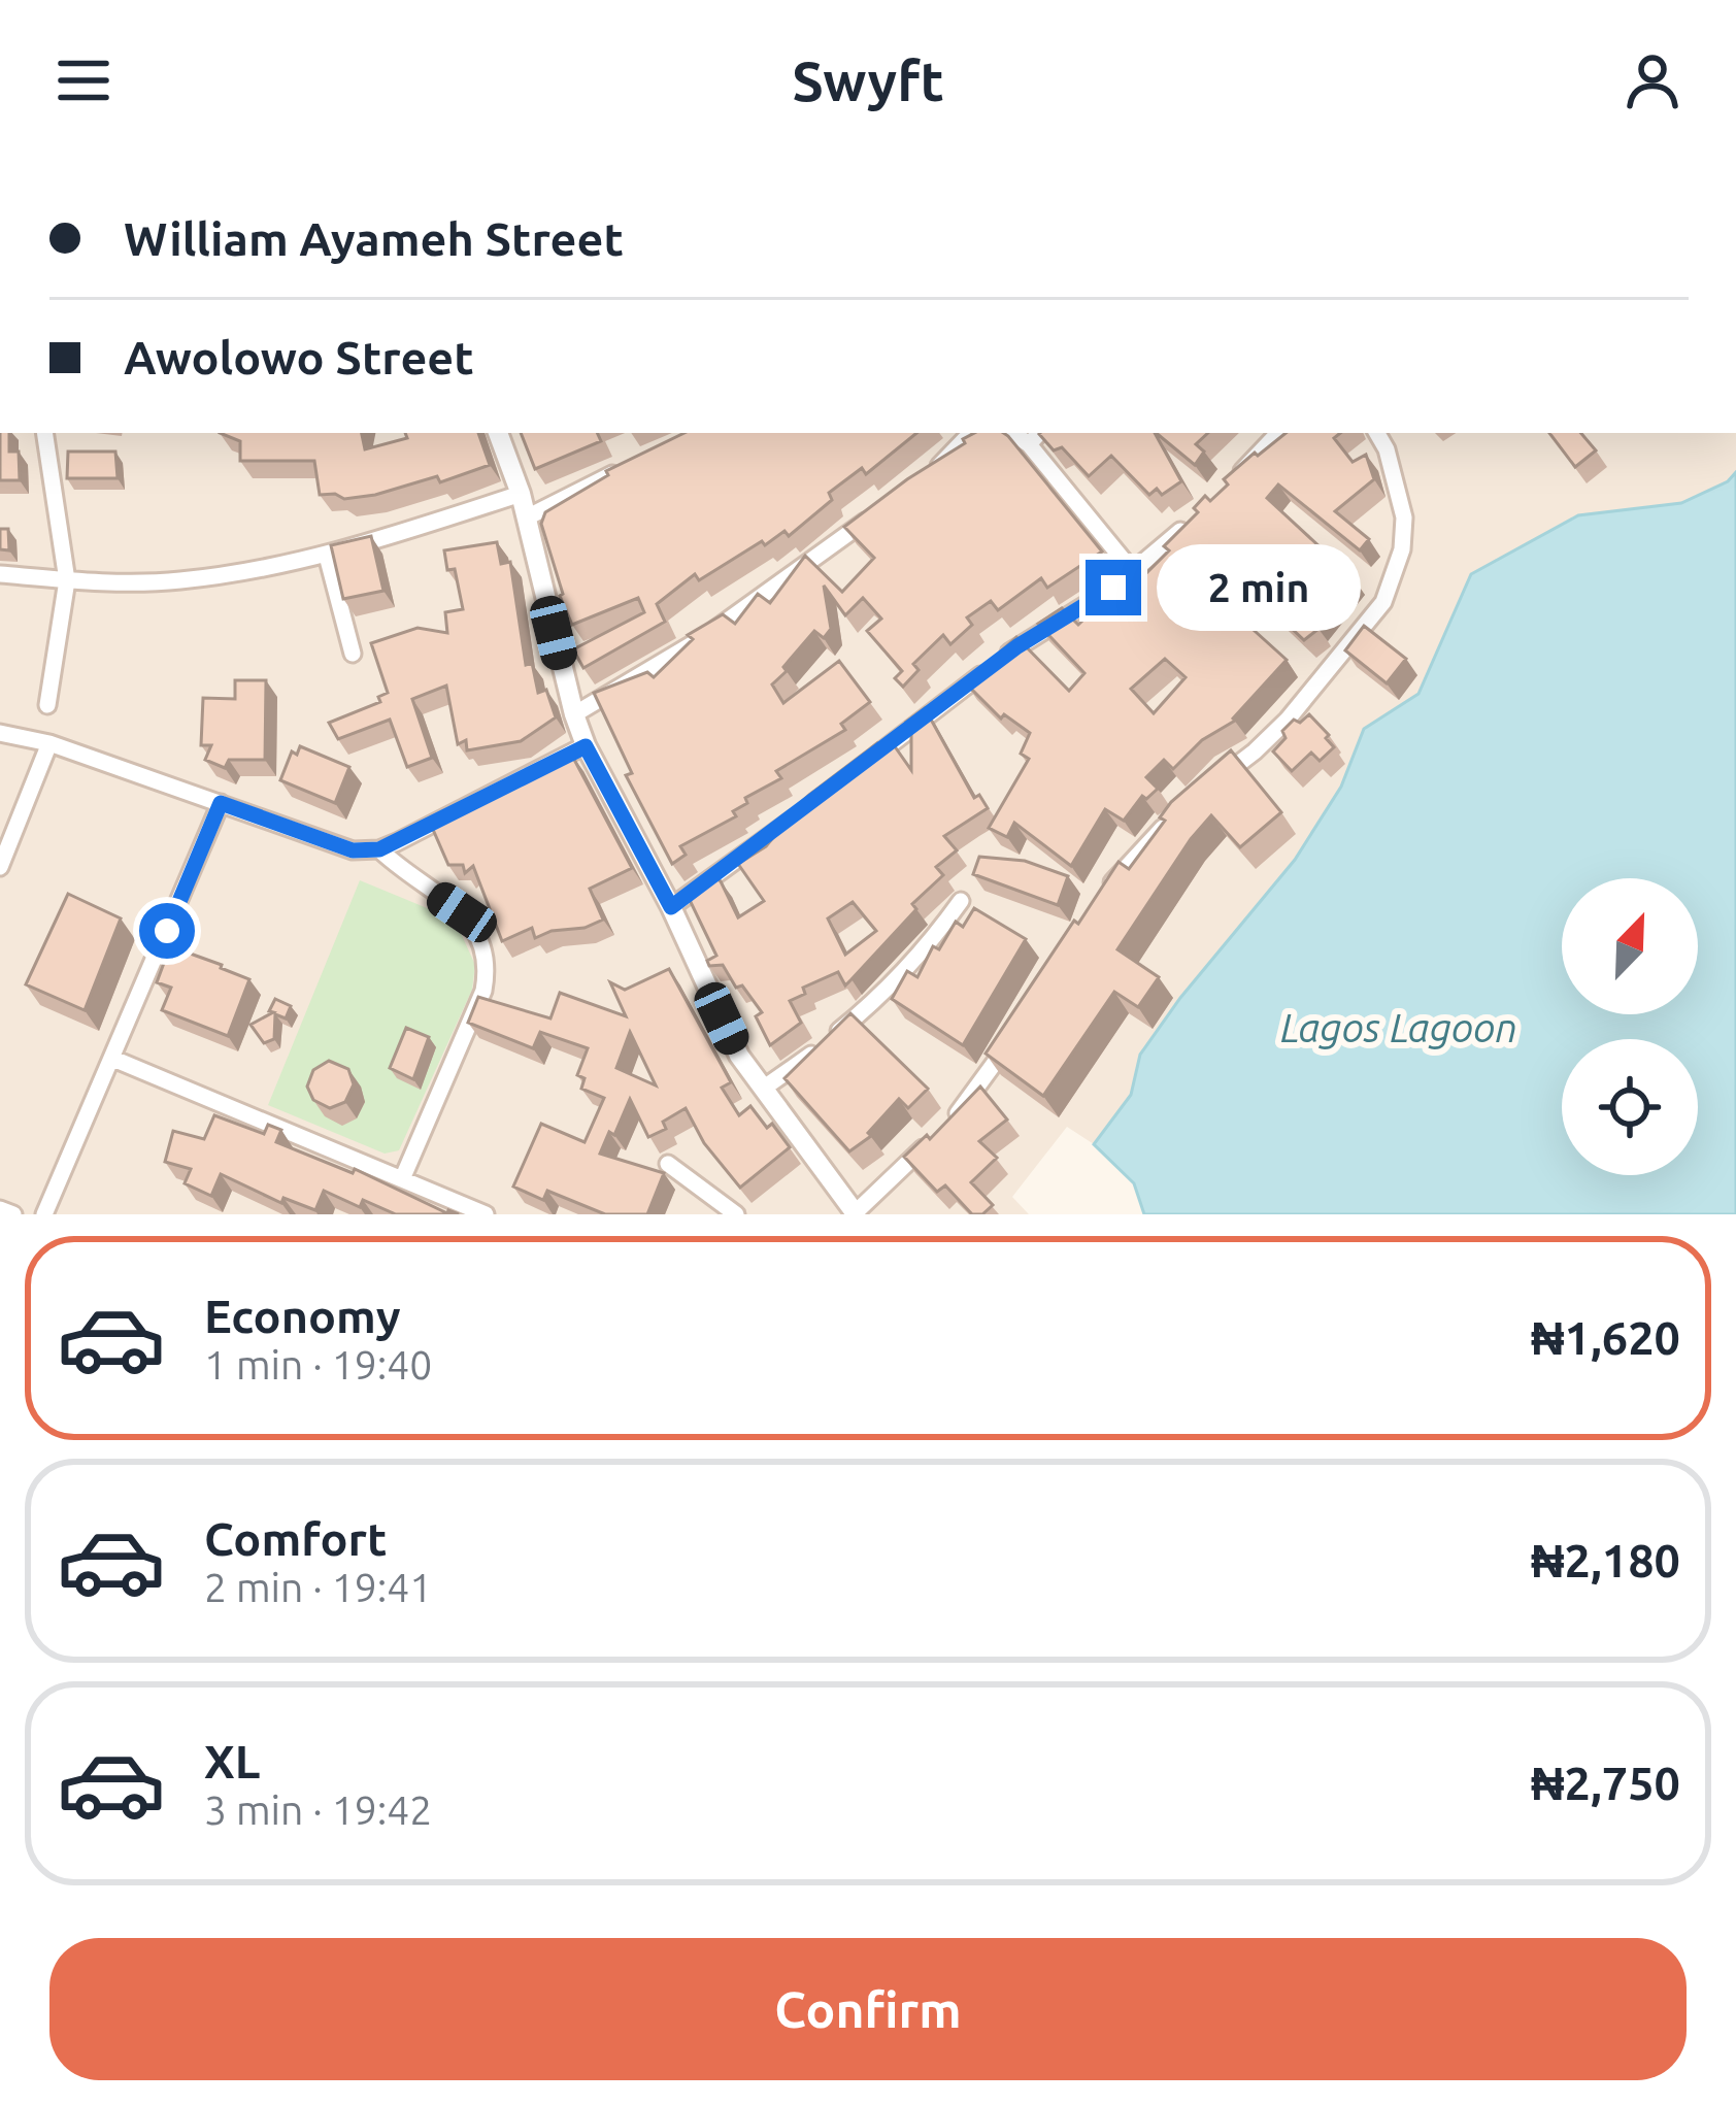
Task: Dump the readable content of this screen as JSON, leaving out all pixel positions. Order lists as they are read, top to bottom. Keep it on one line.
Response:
{"water":["Lagos Lagoon"],"north":"top right","page":{"header":"Swyft","banner":["William Ayameh Street","Awolowo Street"],"bubble":"2 min","list":[{"name":"Economy","note":"1 min · 19:40","value":"₦1,620"},{"name":"Comfort","note":"2 min · 19:41","value":"₦2,180"},{"name":"XL","note":"3 min · 19:42","value":"₦2,750"}],"buttons":"Confirm"}}
